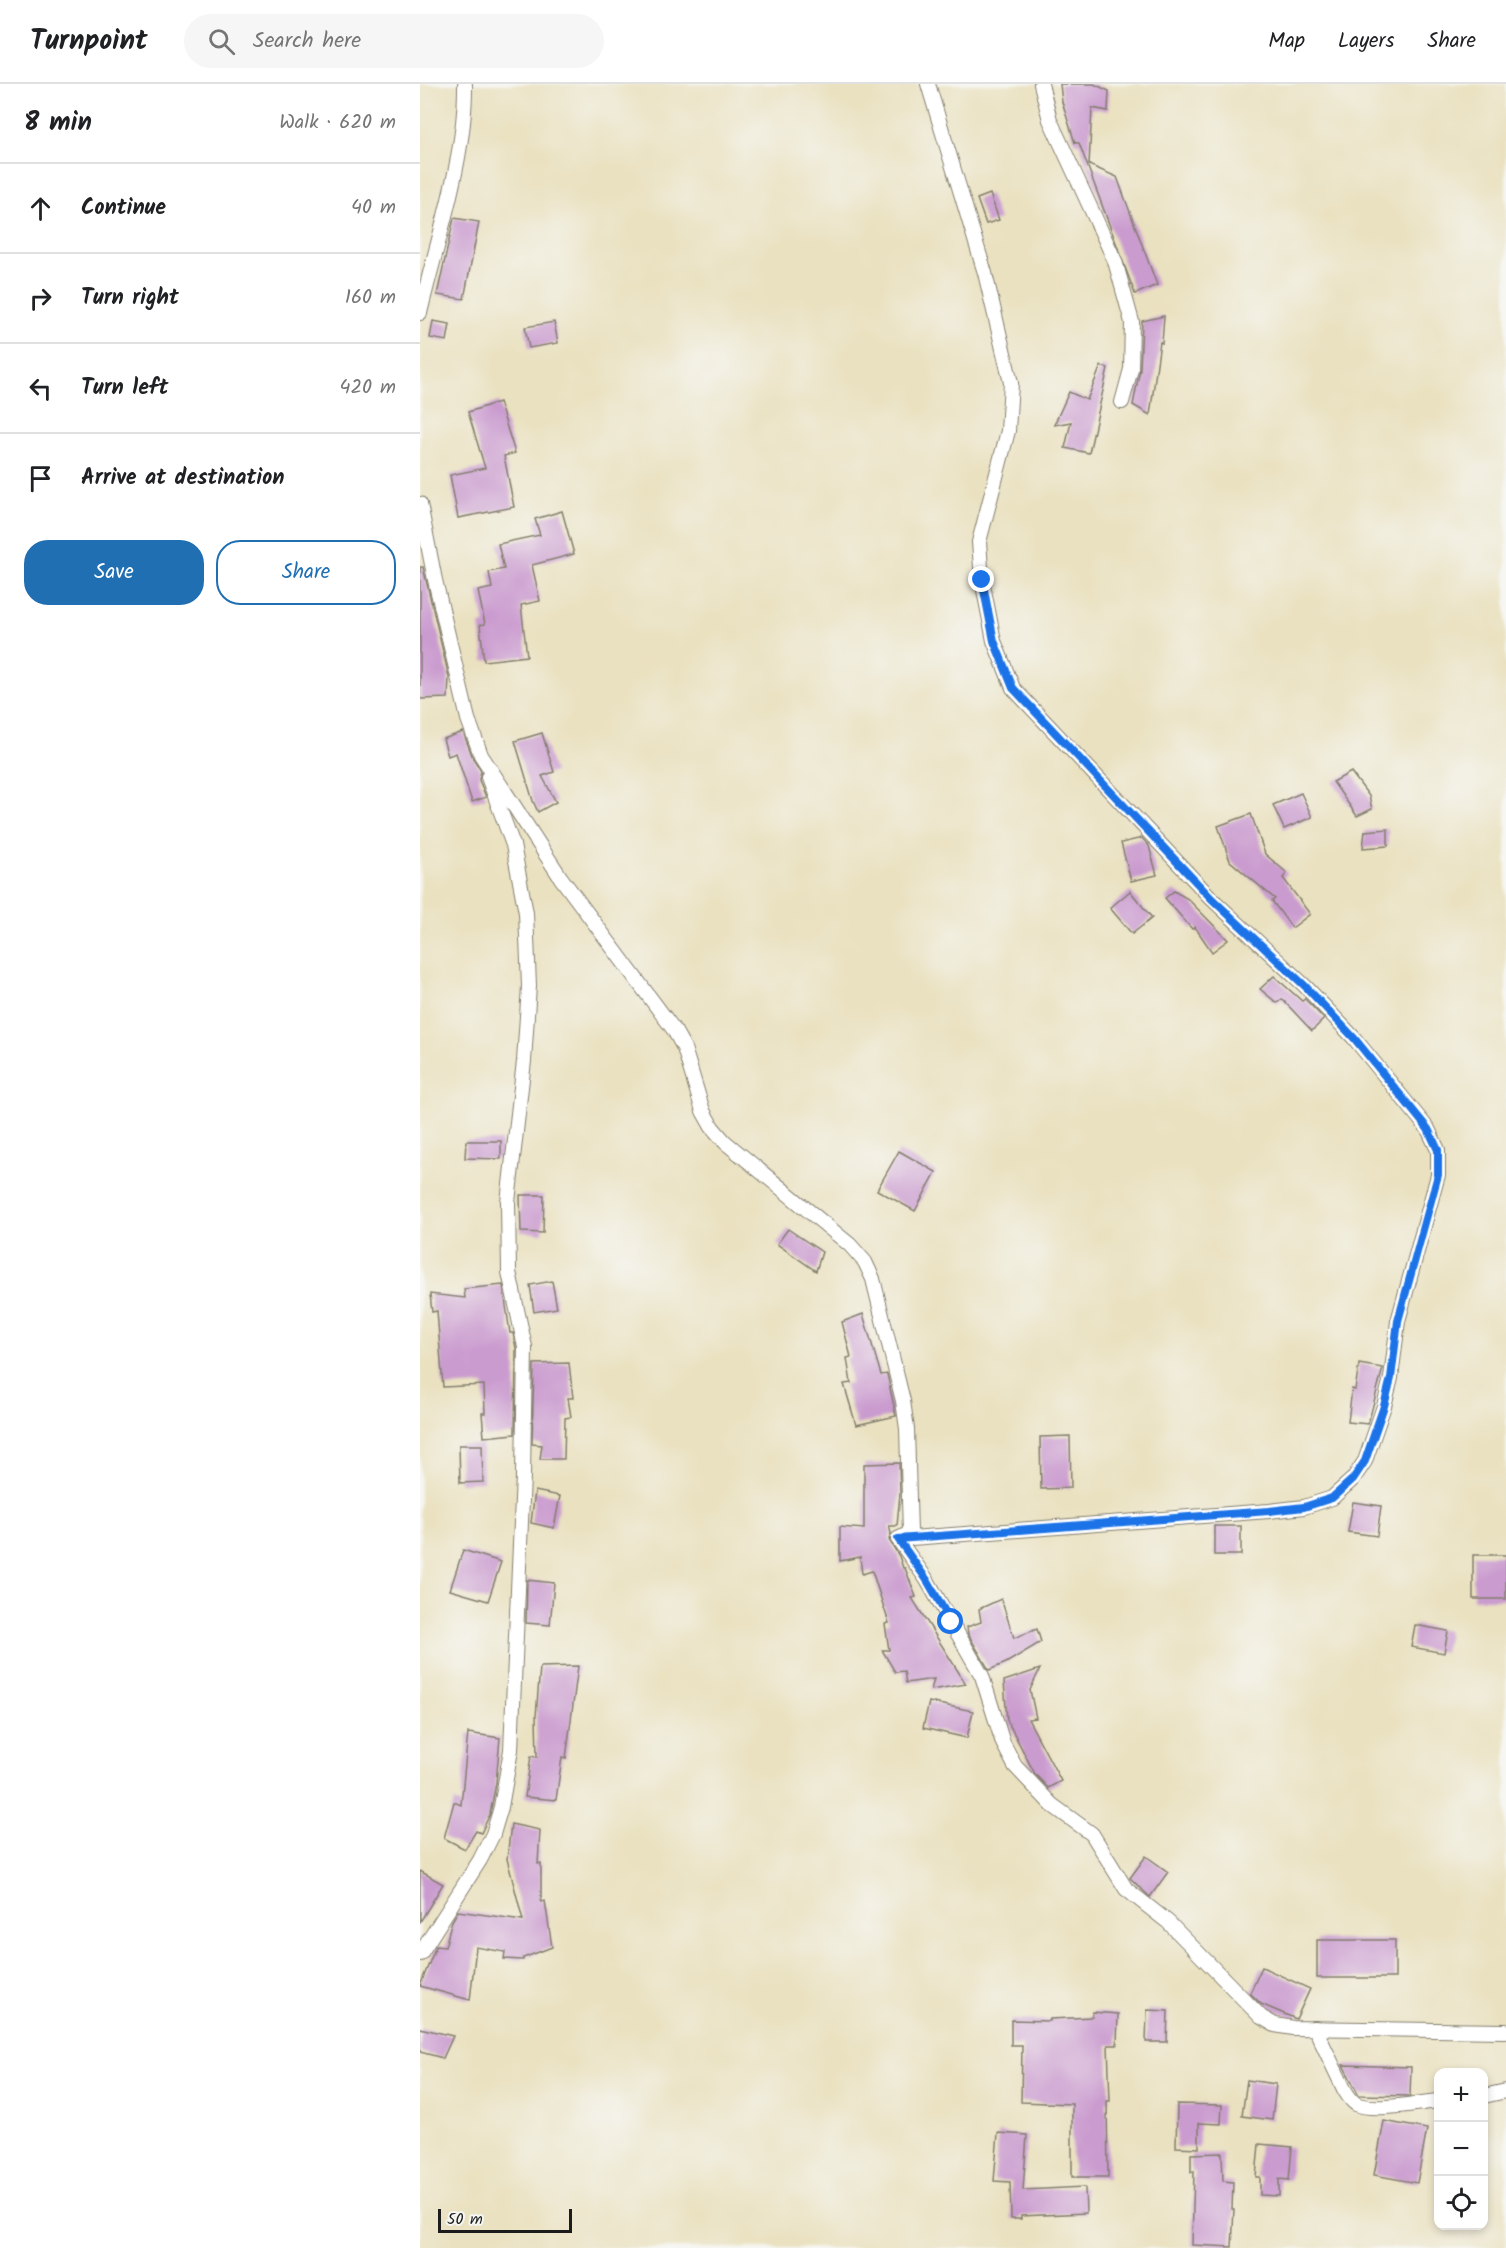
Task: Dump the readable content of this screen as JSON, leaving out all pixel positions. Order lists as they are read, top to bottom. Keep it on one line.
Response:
{"scale_bar":"50 m","page":{"header":"Turnpoint","search":"Search here","nav":["Map","Layers","Share"],"heading":["8 min","Walk · 620 m"],"list":[["Continue","40 m"],["Turn right","160 m"],["Turn left","420 m"],"Arrive at destination"],"buttons":["Save","Share"],"map_buttons":["+","−"],"scale":"50 m"}}
